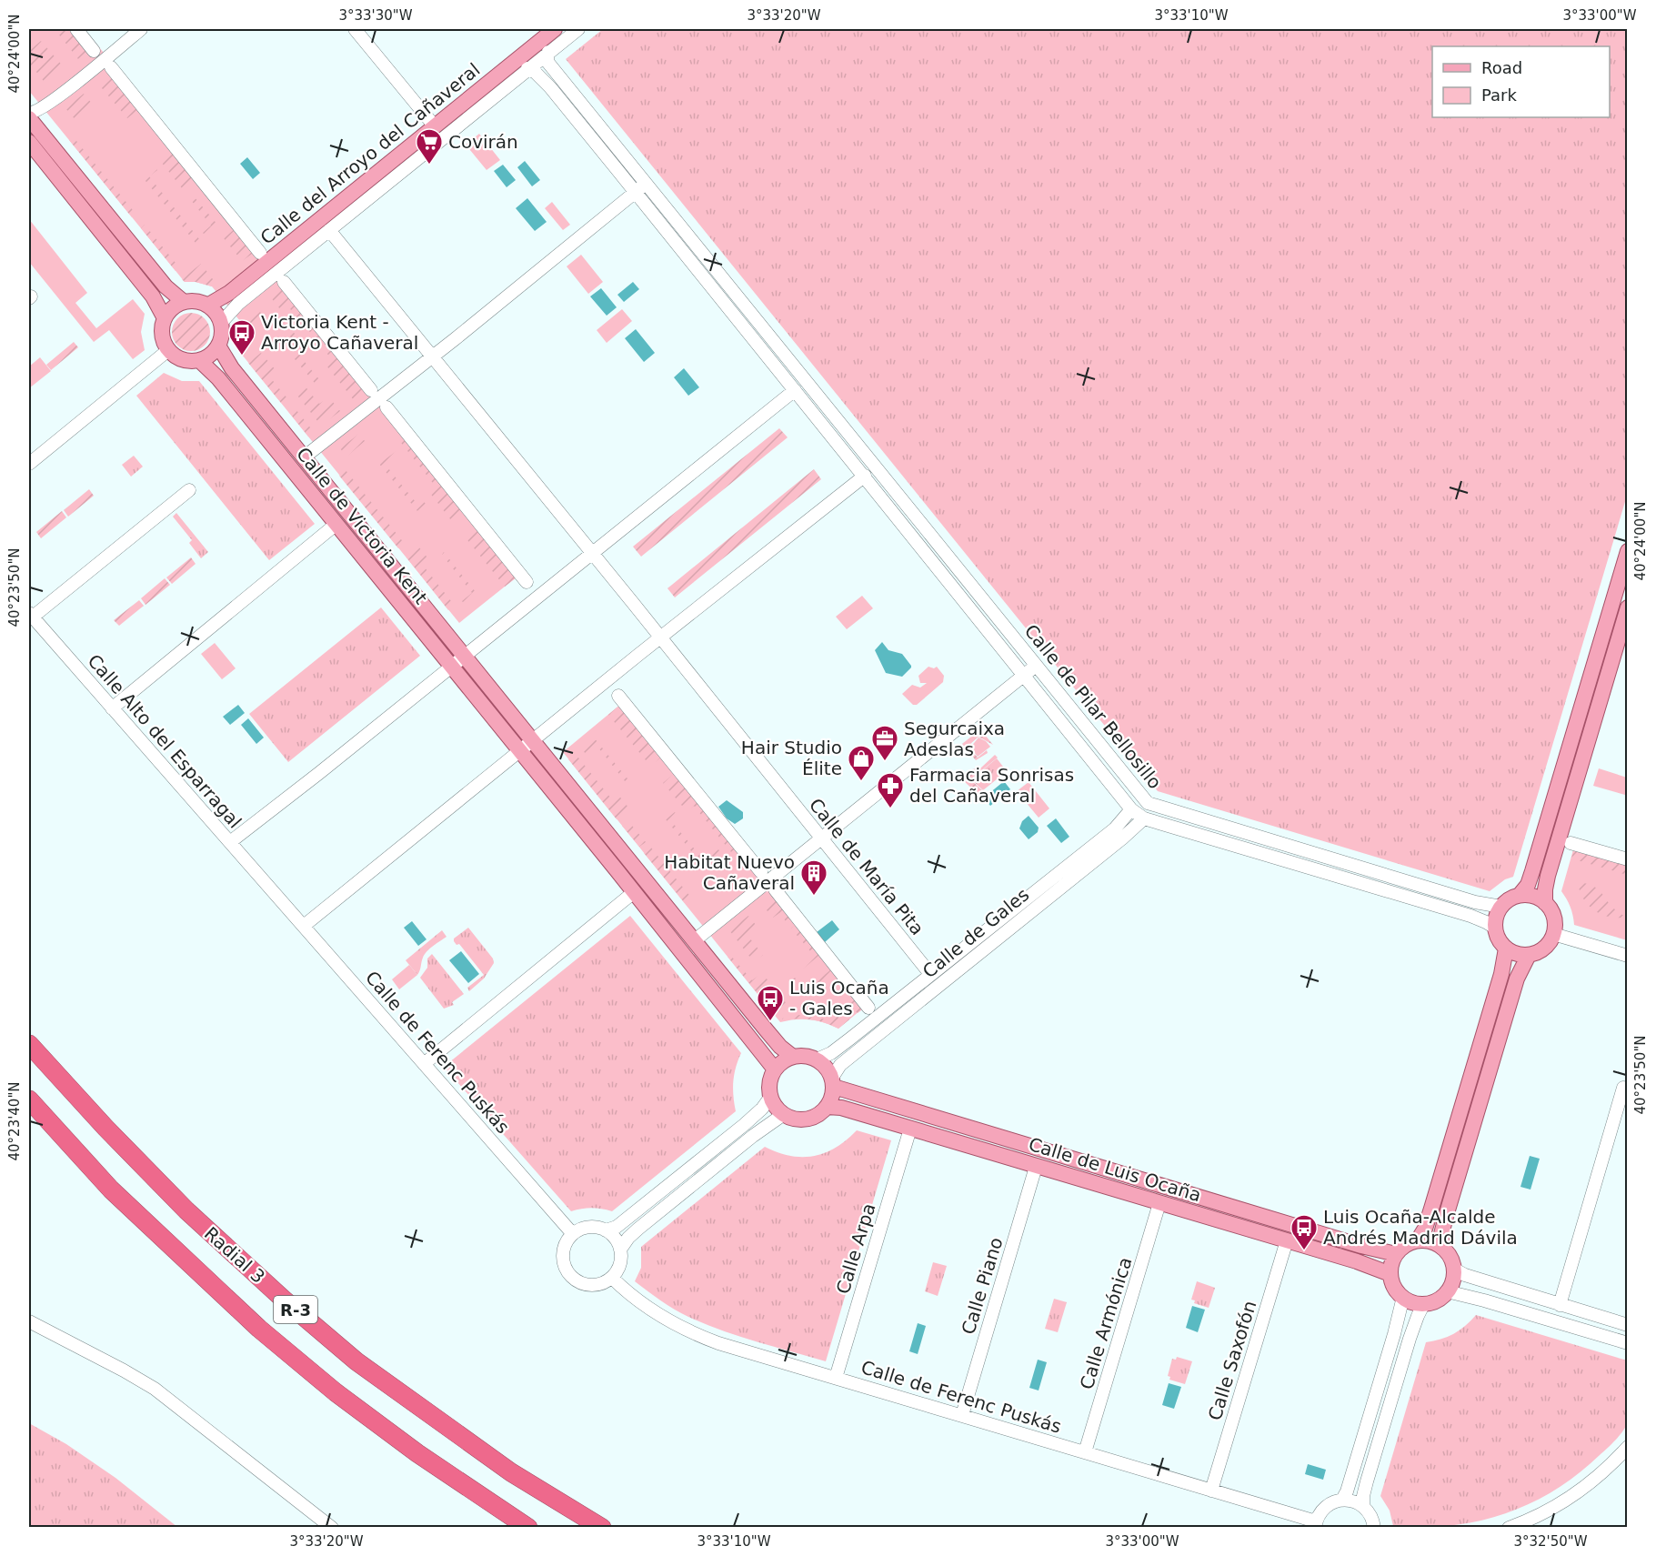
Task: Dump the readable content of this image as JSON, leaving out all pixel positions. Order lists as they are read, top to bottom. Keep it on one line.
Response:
{"streets":{"highway":["Radial 3","R-3"],"main road":["Calle del Arroyo del Cañaveral","Calle de Victoria Kent","Calle de Luis Ocaña"],"street":["Calle de Pilar Bellosillo","Calle Alto del Esparragal","Calle de María Pita","Calle de Gales","Calle de Ferenc Puskás","Calle Arpa","Calle Piano","Calle Armónica","Calle Saxofón"]},"crossings":[["Calle del Arroyo del Cañaveral","Calle de Victoria Kent"],["Calle del Arroyo del Cañaveral","Calle de Pilar Bellosillo"],["Calle del Arroyo del Cañaveral","Calle de María Pita"],["Calle de Pilar Bellosillo","Calle de Gales"],["Calle Alto del Esparragal","Calle de Ferenc Puskás"],["Calle de María Pita","Calle de Gales"],["Calle de Gales","Calle de Luis Ocaña"],["Calle de Ferenc Puskás","Calle Arpa"],["Calle de Ferenc Puskás","Calle Piano"],["Calle de Ferenc Puskás","Calle Armónica"],["Calle de Ferenc Puskás","Calle Saxofón"],["Calle de Luis Ocaña","Calle Arpa"],["Calle de Luis Ocaña","Calle Piano"],["Calle de Luis Ocaña","Calle Armónica"],["Calle de Luis Ocaña","Calle Saxofón"]],"places":{"supermarket":["Covirán"],"bus stop":["Victoria Kent - Arroyo Cañaveral","Luis Ocaña - Gales","Luis Ocaña-Alcalde Andrés Madrid Dávila"],"office":["Segurcaixa Adeslas"],"shop":["Hair Studio Élite"],"pharmacy":["Farmacia Sonrisas del Cañaveral"],"building":["Habitat Nuevo Cañaveral"]},"legend":["Road","Park"],"coordinates":["3°33'30\"W","3°33'20\"W","3°33'10\"W","3°33'00\"W","40°24'00\"N","40°23'50\"N","40°23'40\"N","3°32'50\"W"]}
